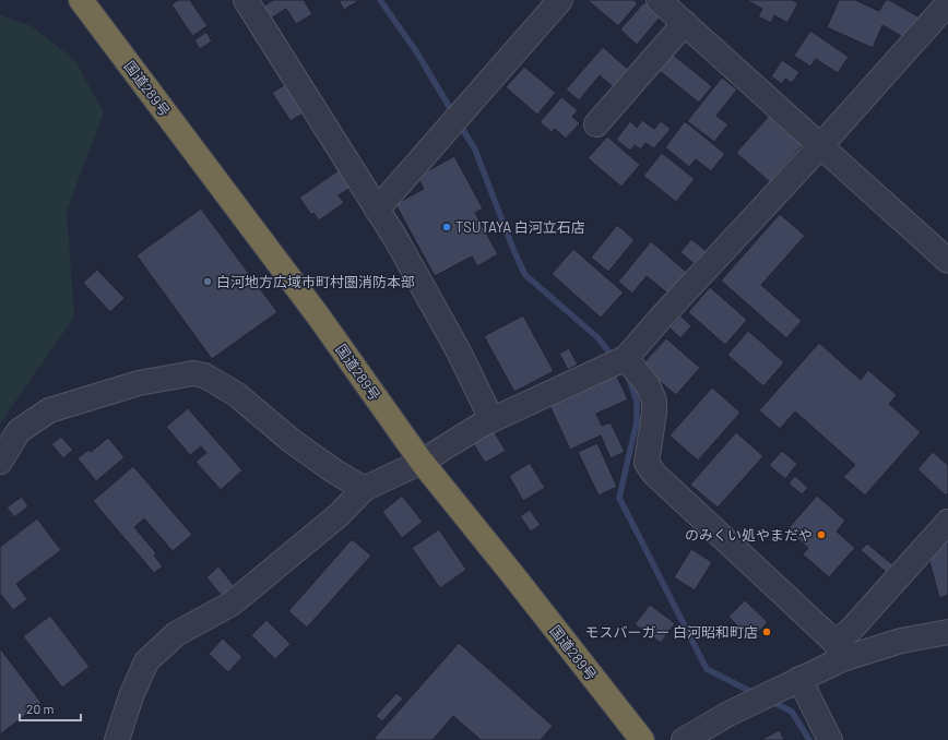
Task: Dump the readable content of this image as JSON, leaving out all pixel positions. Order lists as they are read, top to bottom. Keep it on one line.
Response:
{"streets":{"highway":["国道289号"]},"places":["TSUTAYA 白河立石店","白河地方広域市町村圏消防本部","のみくい処やまだや","モスバーガー 白河昭和町店"],"scale_bar":"20 m"}
